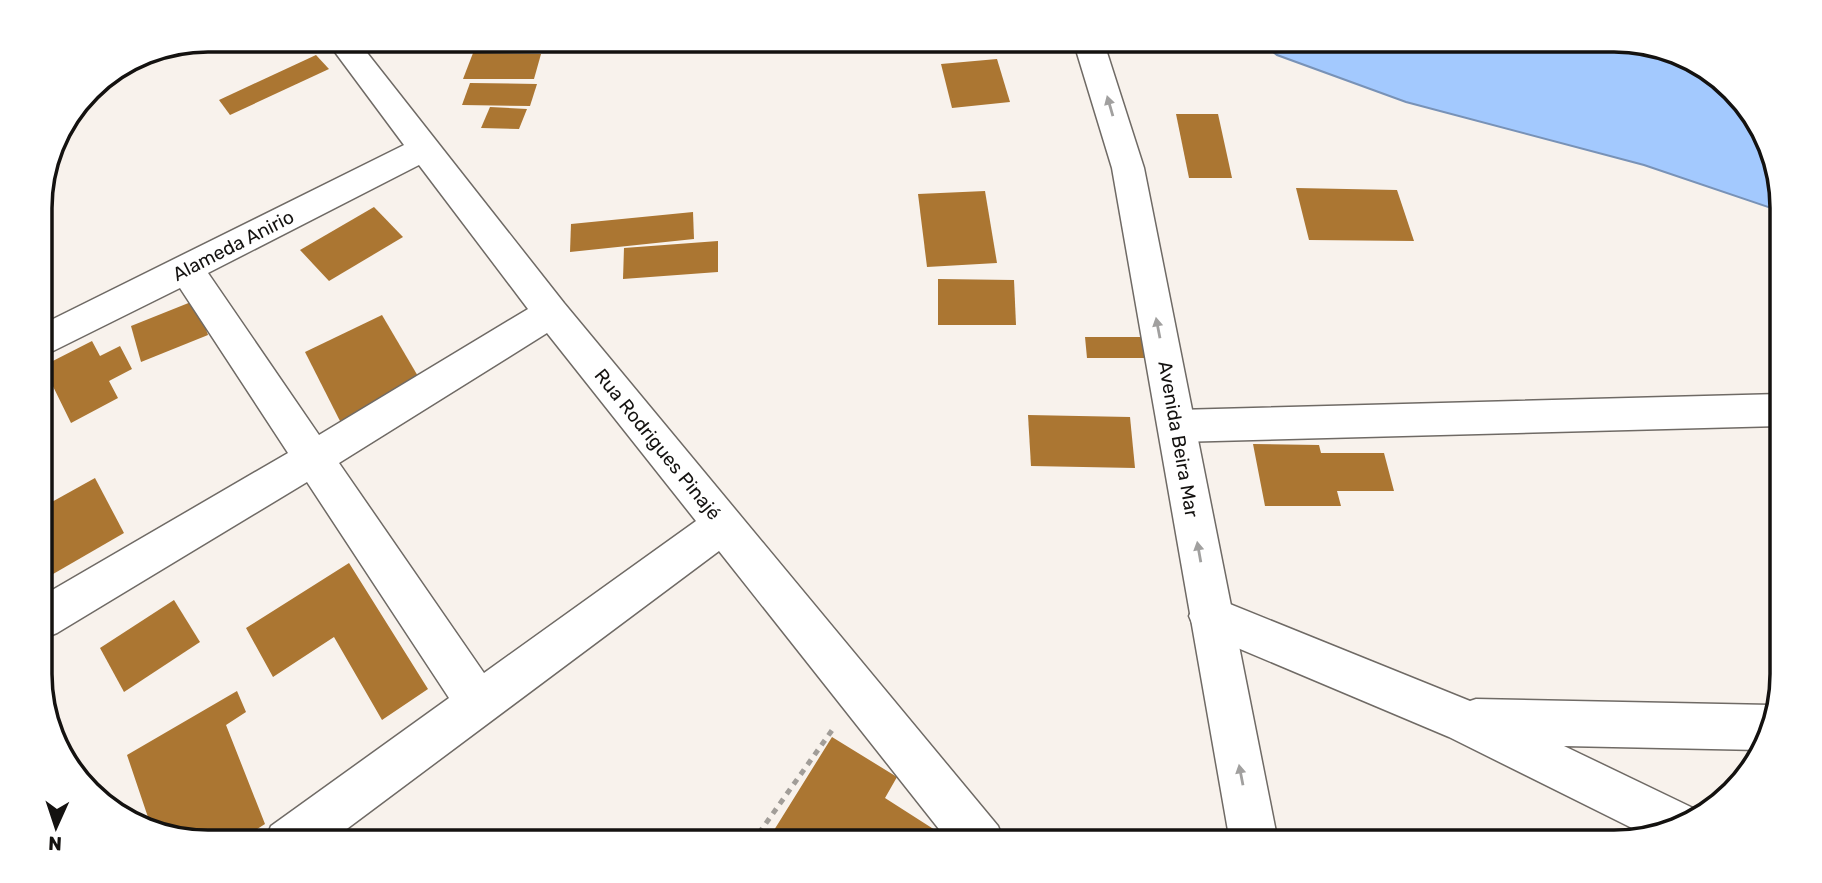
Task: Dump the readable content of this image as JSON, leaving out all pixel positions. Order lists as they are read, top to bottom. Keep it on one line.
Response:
{"streets":{"street":["Alameda Anirio","Avenida Beira Mar","Rua Rodrigues Pinajé"]},"crossings":[["Alameda Anirio","Rua Rodrigues Pinajé"]],"one_way":["Avenida Beira Mar"],"north":"bottom"}
